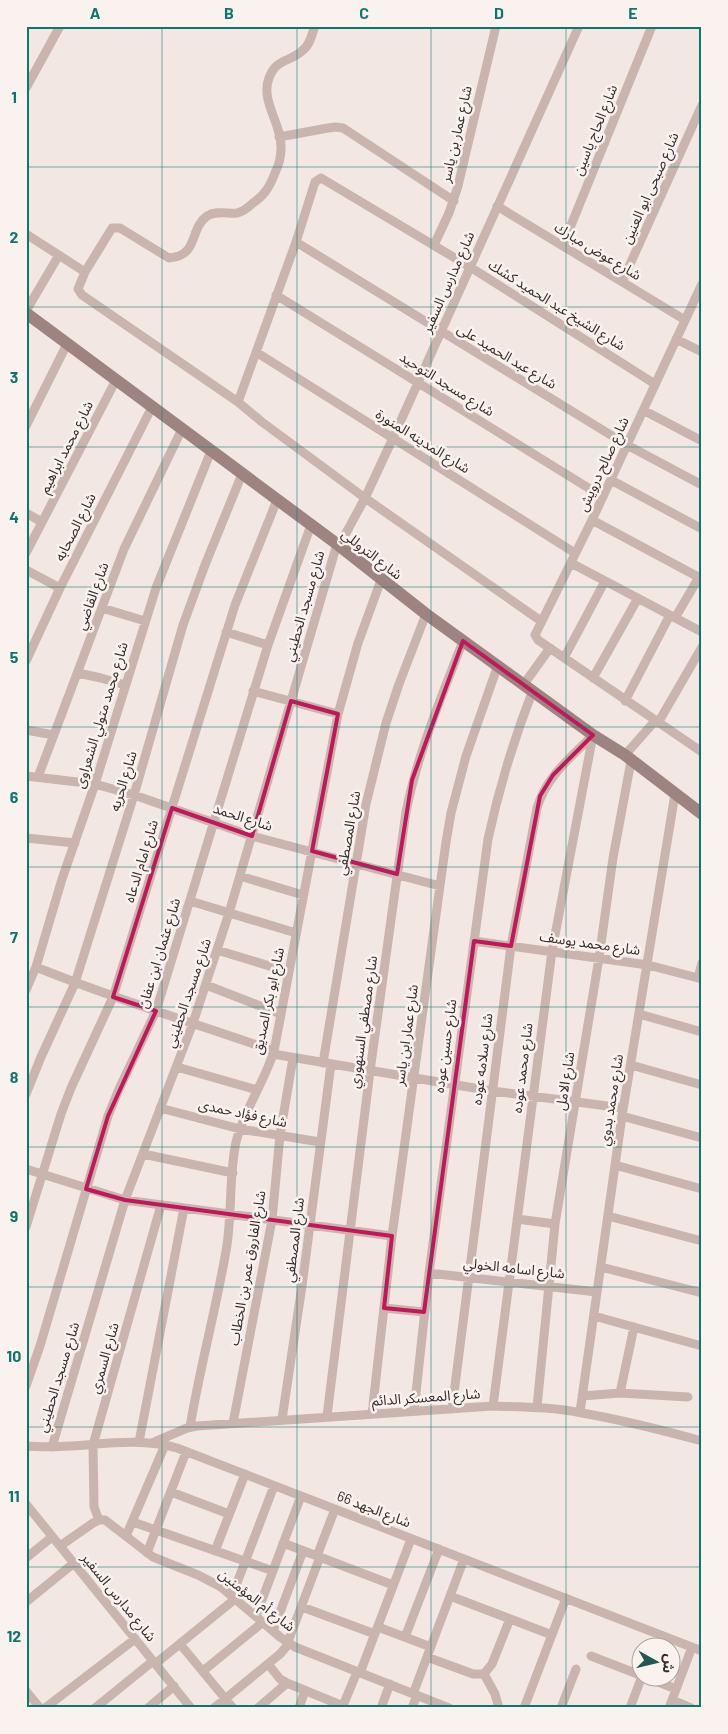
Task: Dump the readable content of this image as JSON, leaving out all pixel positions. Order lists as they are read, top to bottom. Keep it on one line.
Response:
{"streets":{"street":["شارع الحاج ياسين","شارع عمار بن ياسر","شارع صبحى ابو العنين","شارع عوض مبارك","شارع مدارس السفير","شارع الشيخ عبد الحميد كشك","شارع عبد الحميد على","شارع مسجد التوحيد","شارع المدينه المنورة","شارع محمد ابراهيم","شارع صالح درويش","شارع الصحابه","شارع التروللي","شارع القاضي","شارع مسجد الحطيني","شارع محمد متولي الشعراوى","شارع الحريه","شارع الحمد","شارع المصطفي","شارع امام الدعاه","شارع محمد يوسف","شارع عثمان ابن عفان","شارع ابو بكر الصديق","شارع مصطفي السنهوري","شارع عمار ابن ياسر","شارع حسين عوده","شارع سلامه عوده","شارع محمد عوده","شارع الامل","شارع محمد بدوي","شارع فؤاد حمدى","شارع الفاروق عمر بن الخطاب","شارع اسامه الخولي","شارع السمري","شارع المعسكر الدائم","شارع الجهد 66","شارع أم المؤمنين"]},"crossings":[["شارع الحاج ياسين","شارع عوض مبارك"],["شارع عمار بن ياسر","شارع الشيخ عبد الحميد كشك"],["شارع صبحى ابو العنين","شارع عوض مبارك"],["شارع عوض مبارك","شارع مدارس السفير"],["شارع عوض مبارك","شارع صالح درويش"],["شارع مدارس السفير","شارع الشيخ عبد الحميد كشك"],["شارع مدارس السفير","شارع عبد الحميد على"],["شارع مدارس السفير","شارع مسجد التوحيد"],["شارع مدارس السفير","شارع المدينه المنورة"],["شارع مدارس السفير","شارع التروللي"],["شارع مدارس السفير","شارع مسجد الحطيني"],["شارع الشيخ عبد الحميد كشك","شارع عبد الحميد على"],["شارع الشيخ عبد الحميد كشك","شارع صالح درويش"],["شارع عبد الحميد على","شارع صالح درويش"],["شارع مسجد التوحيد","شارع صالح درويش"],["شارع المدينه المنورة","شارع صالح درويش"],["شارع محمد ابراهيم","شارع التروللي"],["شارع صالح درويش","شارع حسين عوده"],["شارع الصحابه","شارع التروللي"],["شارع التروللي","شارع القاضي"],["شارع التروللي","شارع مسجد الحطيني"],["شارع التروللي","شارع محمد متولي الشعراوى"],["شارع التروللي","شارع الحريه"],["شارع التروللي","شارع المصطفي"],["شارع التروللي","شارع امام الدعاه"],["شارع التروللي","شارع عثمان ابن عفان"],["شارع التروللي","شارع ابو بكر الصديق"],["شارع التروللي","شارع مصطفي السنهوري"],["شارع التروللي","شارع عمار ابن ياسر"],["شارع التروللي","شارع حسين عوده"],["شارع التروللي","شارع سلامه عوده"],["شارع التروللي","شارع محمد عوده"],["شارع التروللي","شارع الامل"],["شارع التروللي","شارع محمد بدوي"],["شارع القاضي","شارع الحمد"],["شارع مسجد الحطيني","شارع الحمد"],["شارع مسجد الحطيني","شارع فؤاد حمدى"],["شارع مسجد الحطيني","شارع الجهد 66"],["شارع محمد متولي الشعراوى","شارع الحمد"],["شارع الحريه","شارع الحمد"],["شارع الحمد","شارع المصطفي"],["شارع الحمد","شارع امام الدعاه"],["شارع الحمد","شارع عثمان ابن عفان"],["شارع الحمد","شارع ابو بكر الصديق"],["شارع الحمد","شارع مصطفي السنهوري"],["شارع الحمد","شارع عمار ابن ياسر"],["شارع المصطفي","شارع فؤاد حمدى"],["شارع المصطفي","شارع المعسكر الدائم"],["شارع محمد يوسف","شارع حسين عوده"],["شارع محمد يوسف","شارع سلامه عوده"],["شارع محمد يوسف","شارع محمد عوده"],["شارع محمد يوسف","شارع الامل"],["شارع محمد يوسف","شارع محمد بدوي"],["شارع ابو بكر الصديق","شارع فؤاد حمدى"],["شارع ابو بكر الصديق","شارع المعسكر الدائم"],["شارع مصطفي السنهوري","شارع المعسكر الدائم"],["شارع عمار ابن ياسر","شارع المعسكر الدائم"],["شارع حسين عوده","شارع اسامه الخولي"],["شارع حسين عوده","شارع المعسكر الدائم"],["شارع سلامه عوده","شارع محمد عوده"],["شارع سلامه عوده","شارع اسامه الخولي"],["شارع سلامه عوده","شارع المعسكر الدائم"],["شارع محمد عوده","شارع اسامه الخولي"],["شارع محمد عوده","شارع المعسكر الدائم"],["شارع الامل","شارع اسامه الخولي"],["شارع الامل","شارع المعسكر الدائم"],["شارع محمد بدوي","شارع اسامه الخولي"],["شارع محمد بدوي","شارع المعسكر الدائم"],["شارع فؤاد حمدى","شارع الفاروق عمر بن الخطاب"],["شارع الفاروق عمر بن الخطاب","شارع المعسكر الدائم"],["شارع السمري","شارع الجهد 66"],["شارع السمري","شارع أم المؤمنين"],["شارع المعسكر الدائم","شارع الجهد 66"]],"north":"right","grid":{"columns":["A","B","C","D","E"],"rows":["1","2","3","4","5","6","7","8","9","10","11","12"]}}
